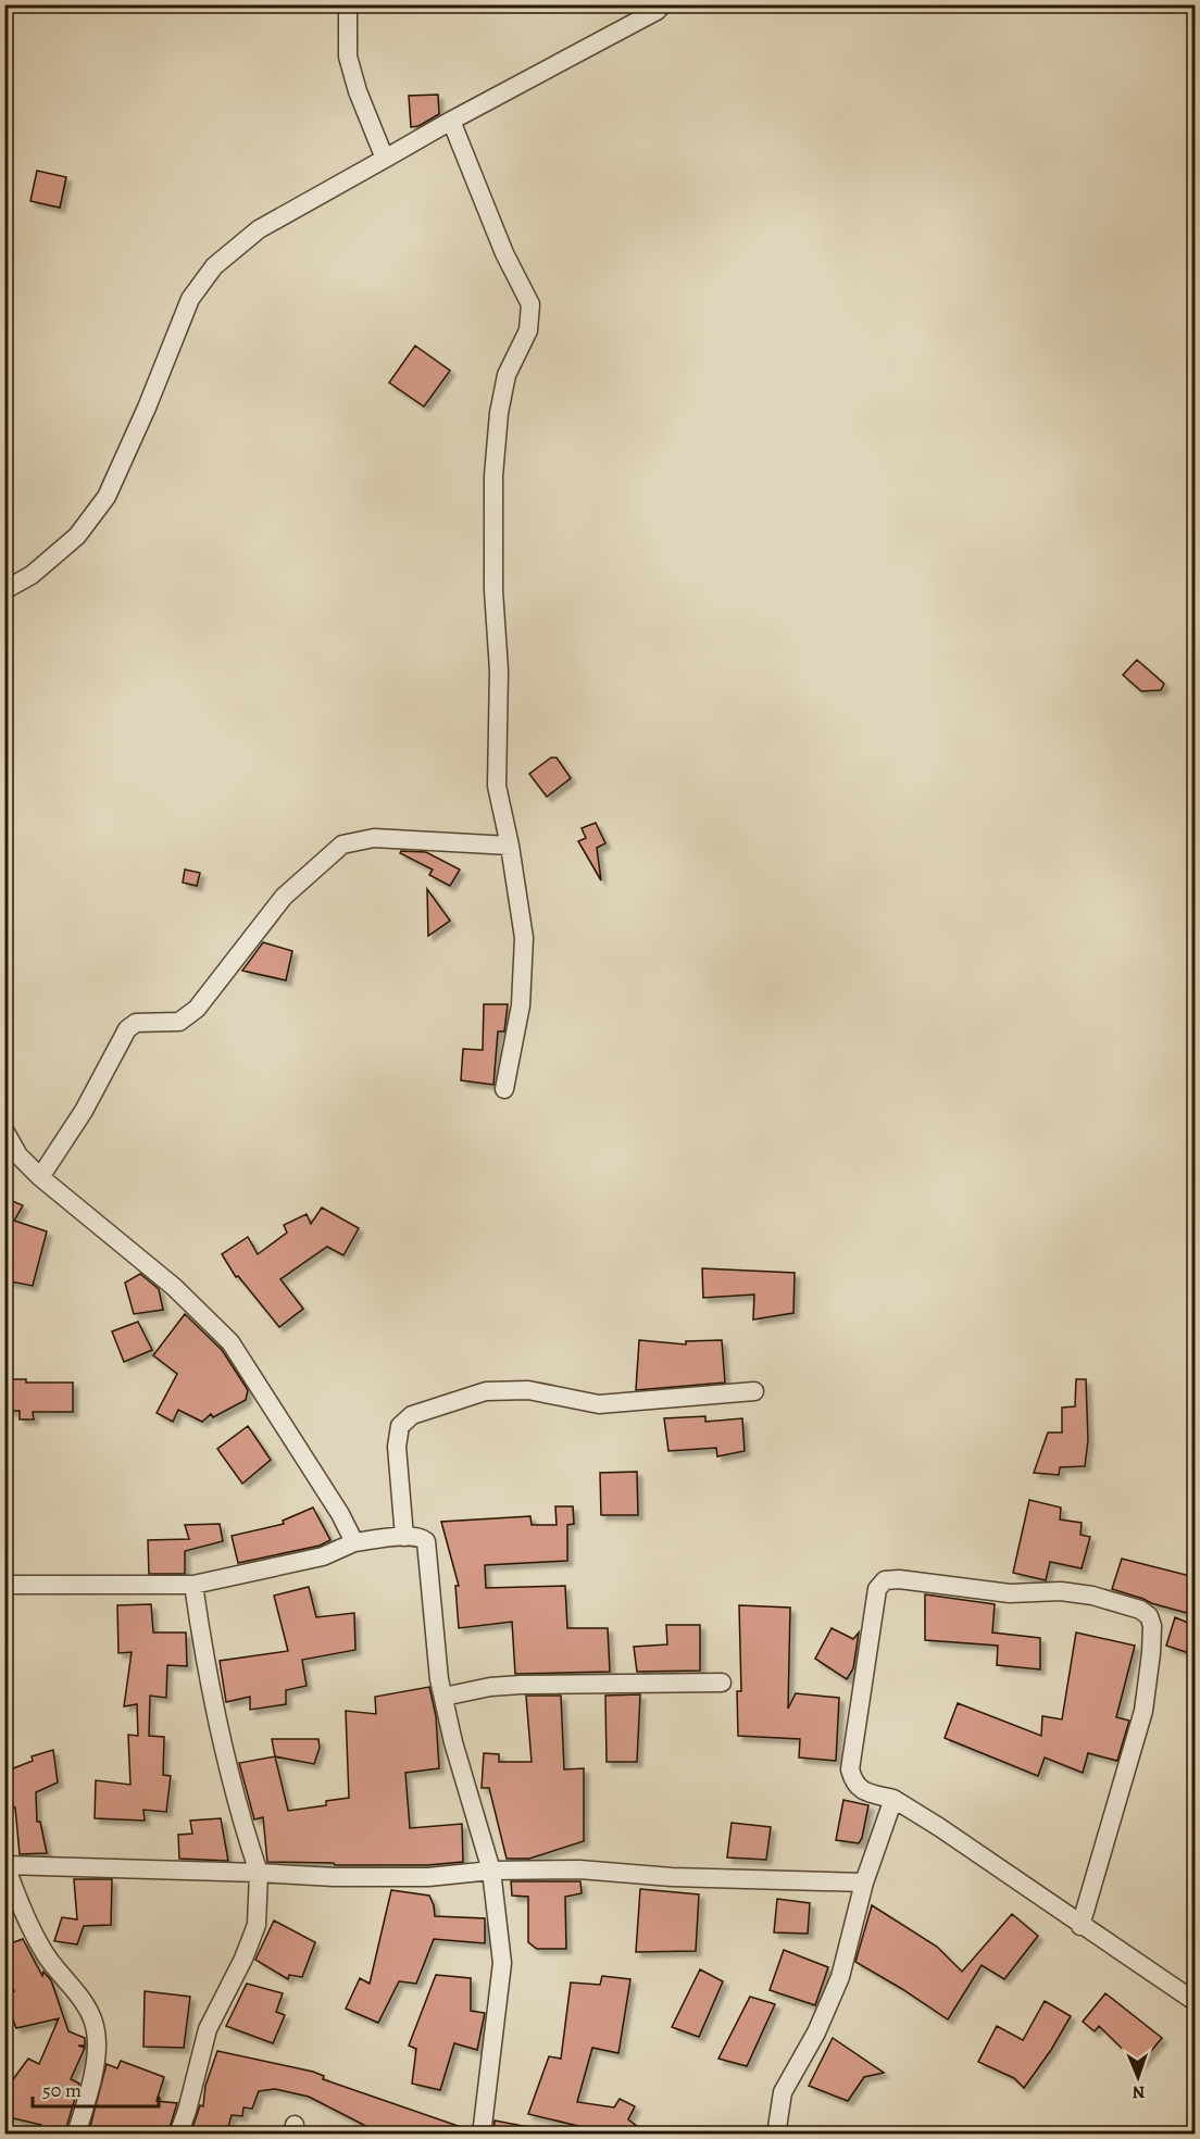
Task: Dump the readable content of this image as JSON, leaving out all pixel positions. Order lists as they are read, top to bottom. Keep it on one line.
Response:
{"scale_bar":"50 m","north":"bottom"}
